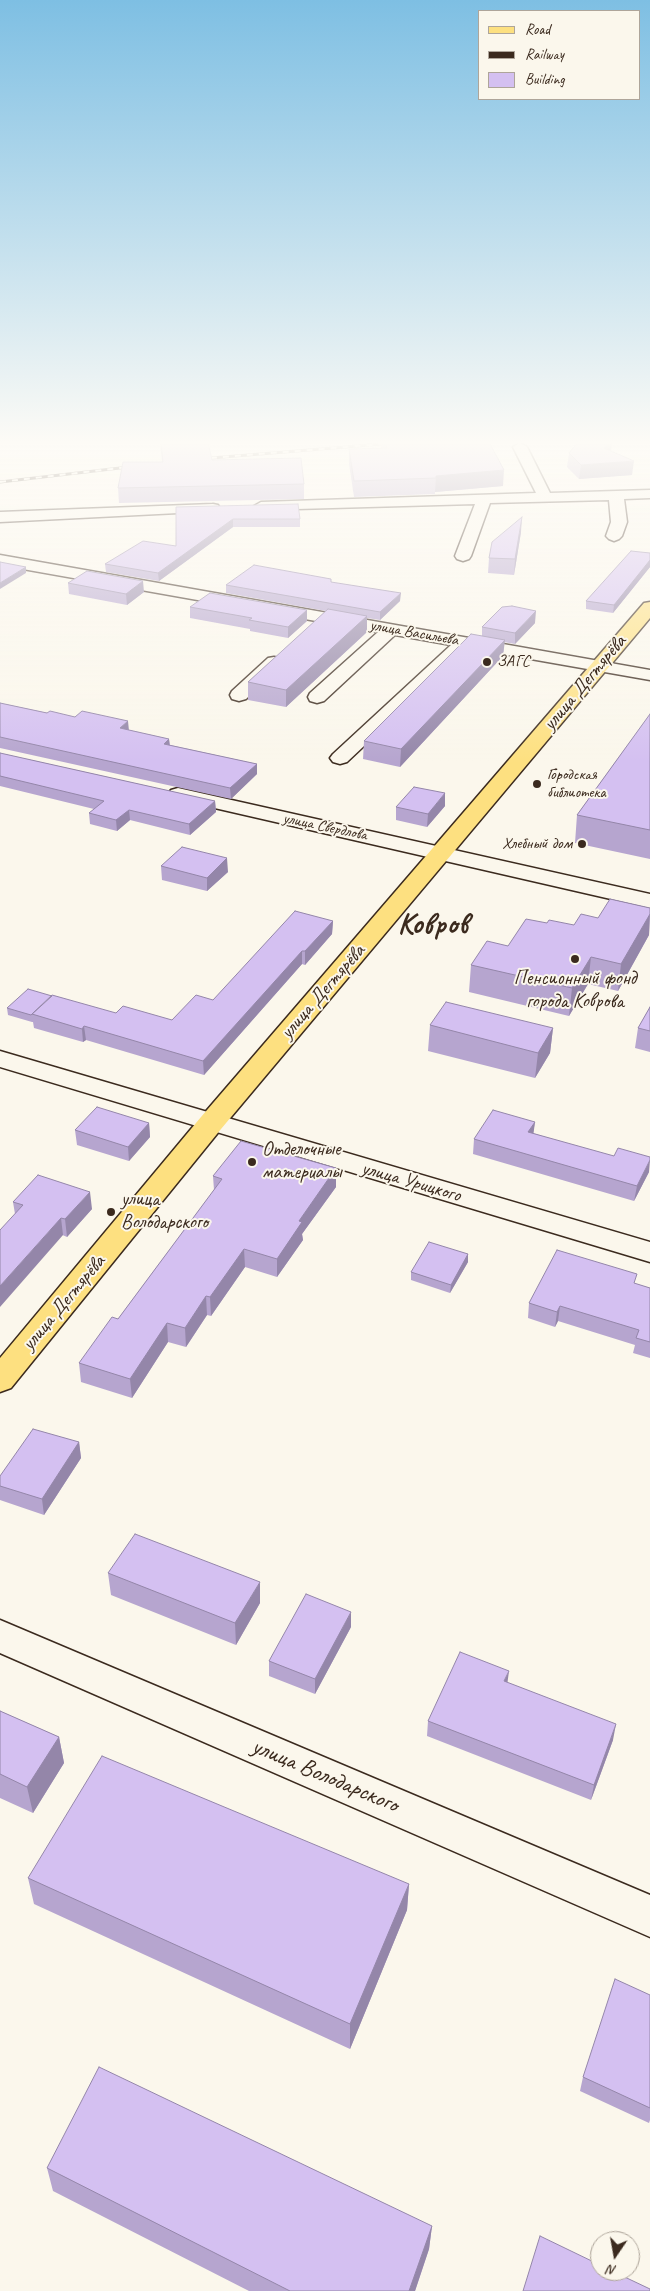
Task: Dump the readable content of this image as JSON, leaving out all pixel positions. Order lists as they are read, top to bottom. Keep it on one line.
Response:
{"streets":{"main road":["улица Дегтярёва"],"street":["улица Васильева","улица Свердлова","улица Урицкого","улица Володарского"]},"crossings":[["улица Васильева","улица Дегтярёва"],["улица Дегтярёва","улица Свердлова"],["улица Дегтярёва","улица Урицкого"]],"districts":["Ковров"],"places":["ЗАГС","Городская библиотека","Хлебный дом","Пенсионный фонд города Коврова","Отделочные материалы","улица Володарского"],"legend":["Road","Railway","Building"],"north":"bottom"}
